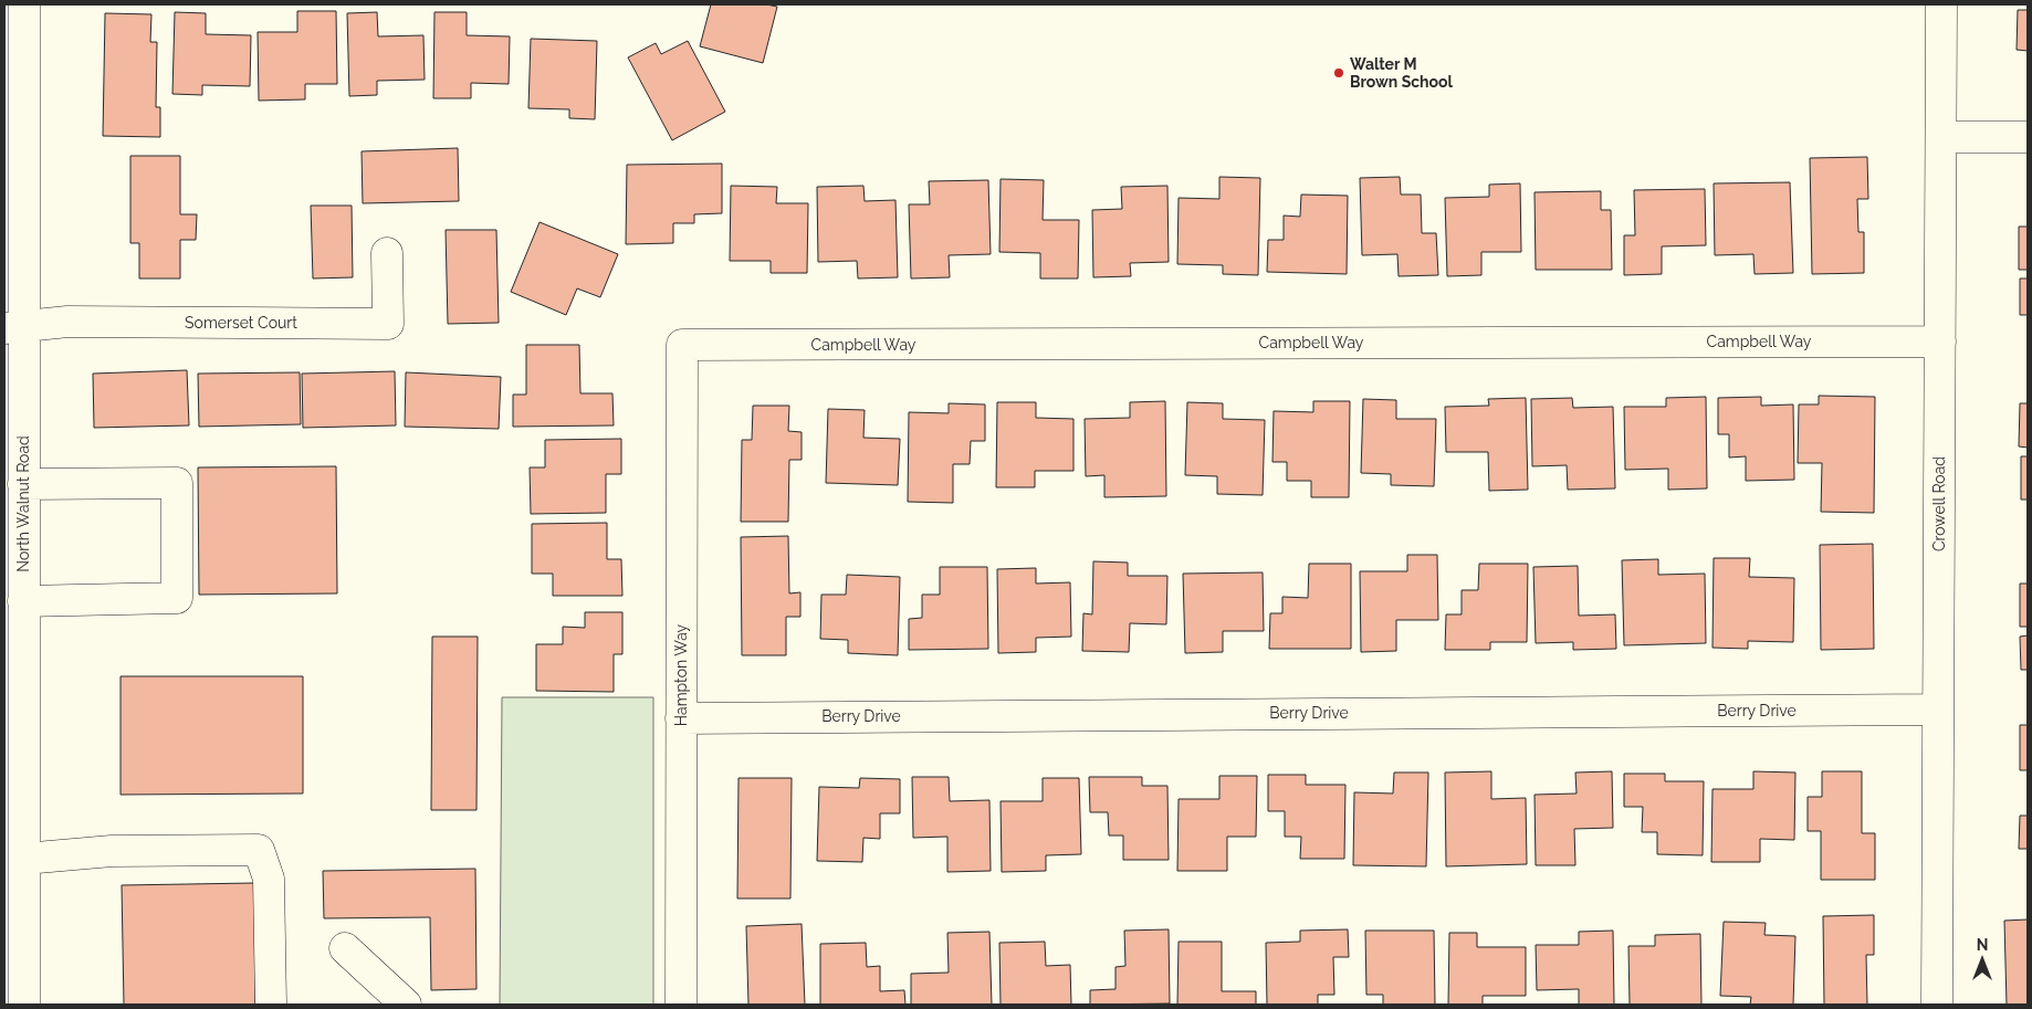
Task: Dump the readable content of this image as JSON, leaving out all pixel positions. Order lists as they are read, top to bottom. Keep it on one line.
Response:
{"streets":{"street":["Somerset Court","Campbell Way","North Walnut Road","Crowell Road","Hampton Way","Berry Drive"]},"crossings":[["Somerset Court","North Walnut Road"],["Campbell Way","Crowell Road"],["Campbell Way","Hampton Way"],["Crowell Road","Berry Drive"],["Hampton Way","Berry Drive"]],"places":["Walter M Brown School"],"north":"top"}
